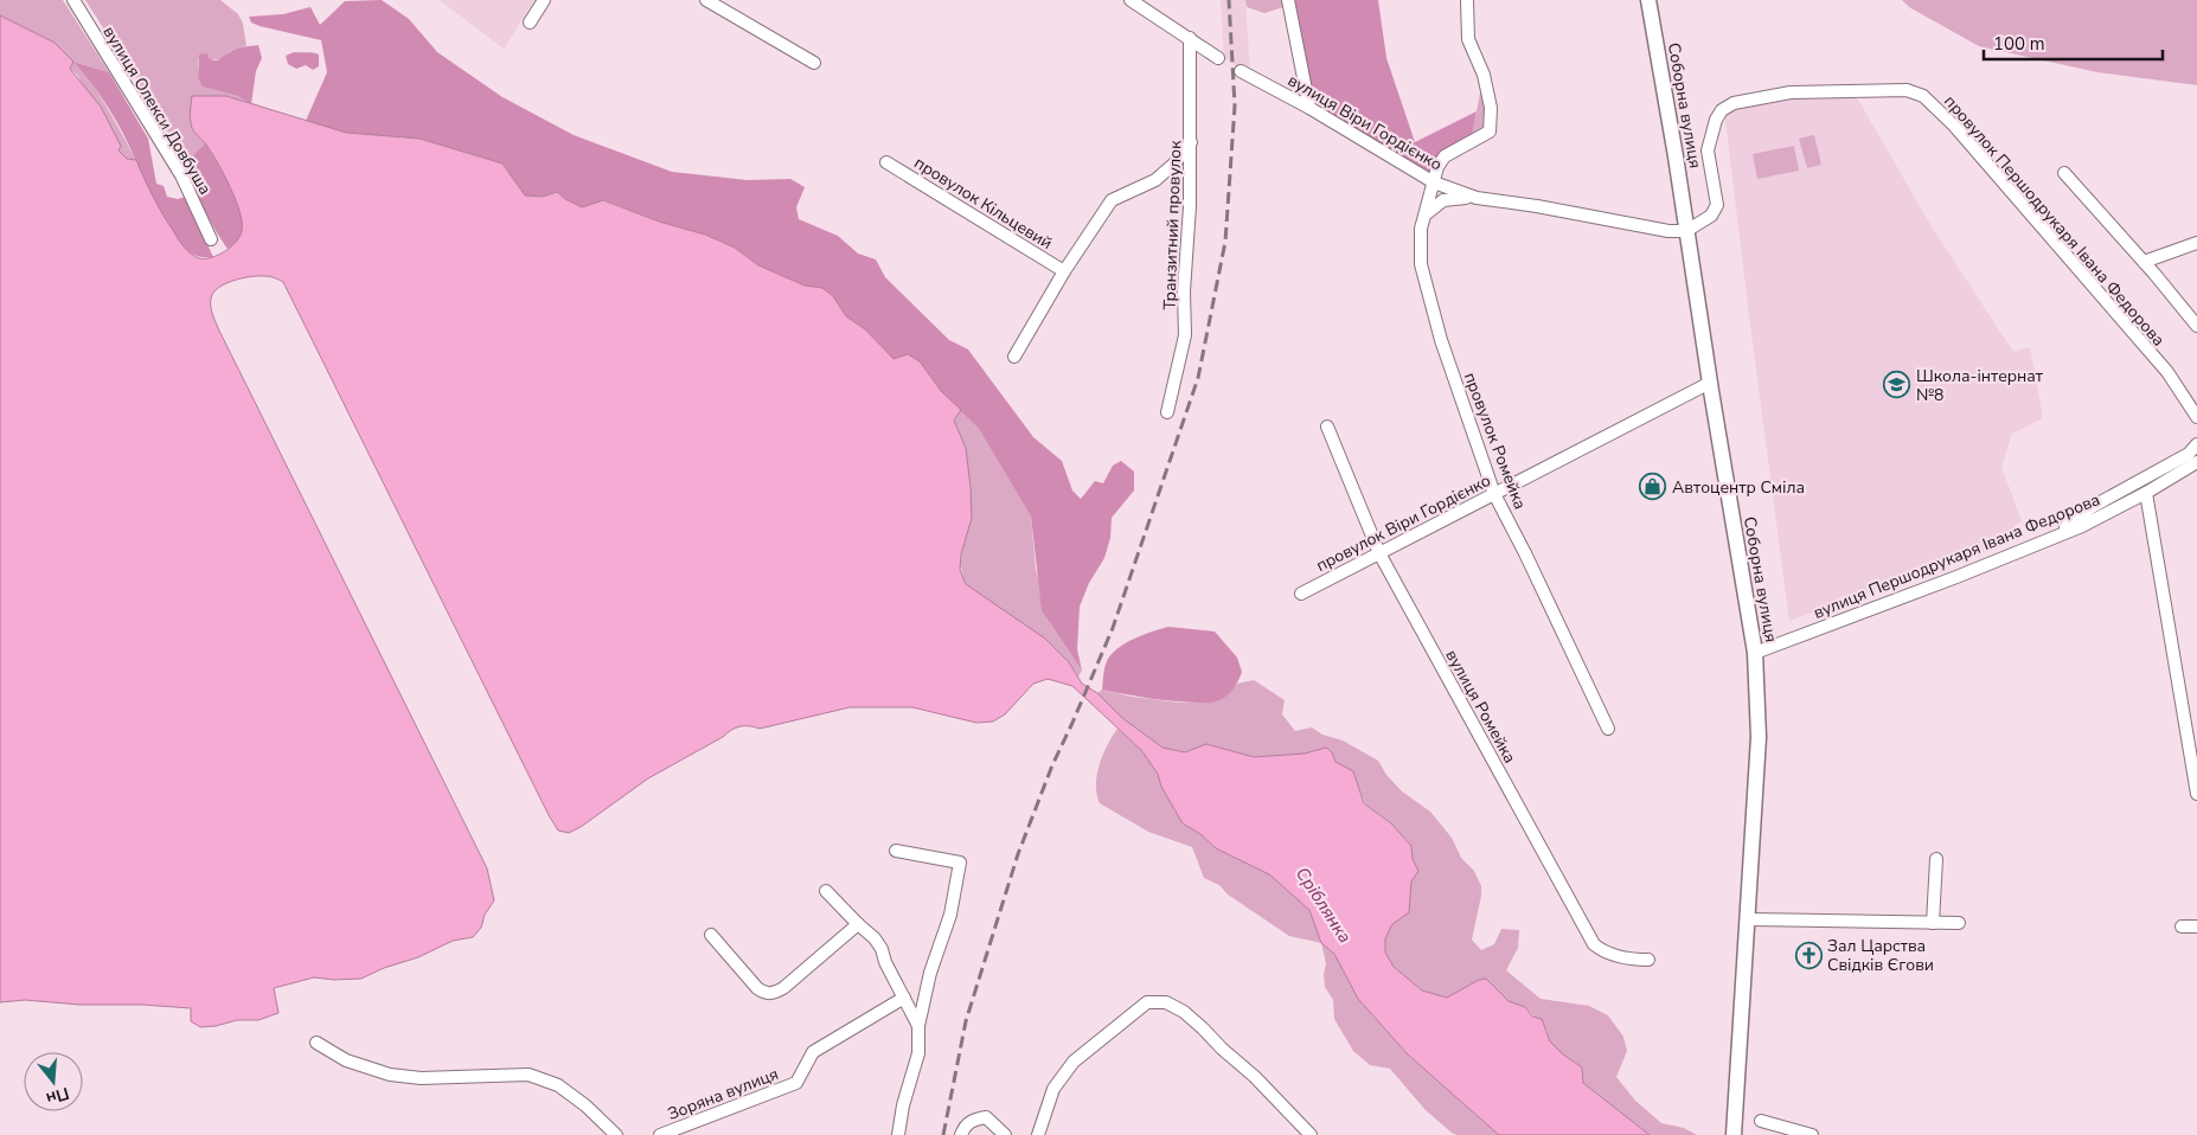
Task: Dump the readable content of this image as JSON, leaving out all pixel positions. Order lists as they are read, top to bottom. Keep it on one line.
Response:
{"streets":{"main road":["Соборна вулиця"],"street":["вулиця Олекси Довбуша","вулиця Віри Гордієнко","провулок Кільцевий","провулок Першодрукаря Івана Федорова","Транзитний провулок","провулок Ромейка","провулок Віри Гордієнко","вулиця Першодрукаря Івана Федорова","вулиця Ромейка","Зоряна вулиця"]},"crossings":[["Соборна вулиця","вулиця Віри Гордієнко"],["Соборна вулиця","провулок Першодрукаря Івана Федорова"],["Соборна вулиця","провулок Віри Гордієнко"],["Соборна вулиця","вулиця Першодрукаря Івана Федорова"],["вулиця Віри Гордієнко","провулок Першодрукаря Івана Федорова"],["вулиця Віри Гордієнко","провулок Ромейка"],["провулок Ромейка","провулок Віри Гордієнко"],["провулок Віри Гордієнко","вулиця Ромейка"]],"water":["Сріблянка"],"places":{"school or university":["Школа-інтернат №8"],"shop":["Автоцентр Сміла"],"church":["Зал Царства Свідків Єгови"]},"scale_bar":"100 m","north":"bottom"}
